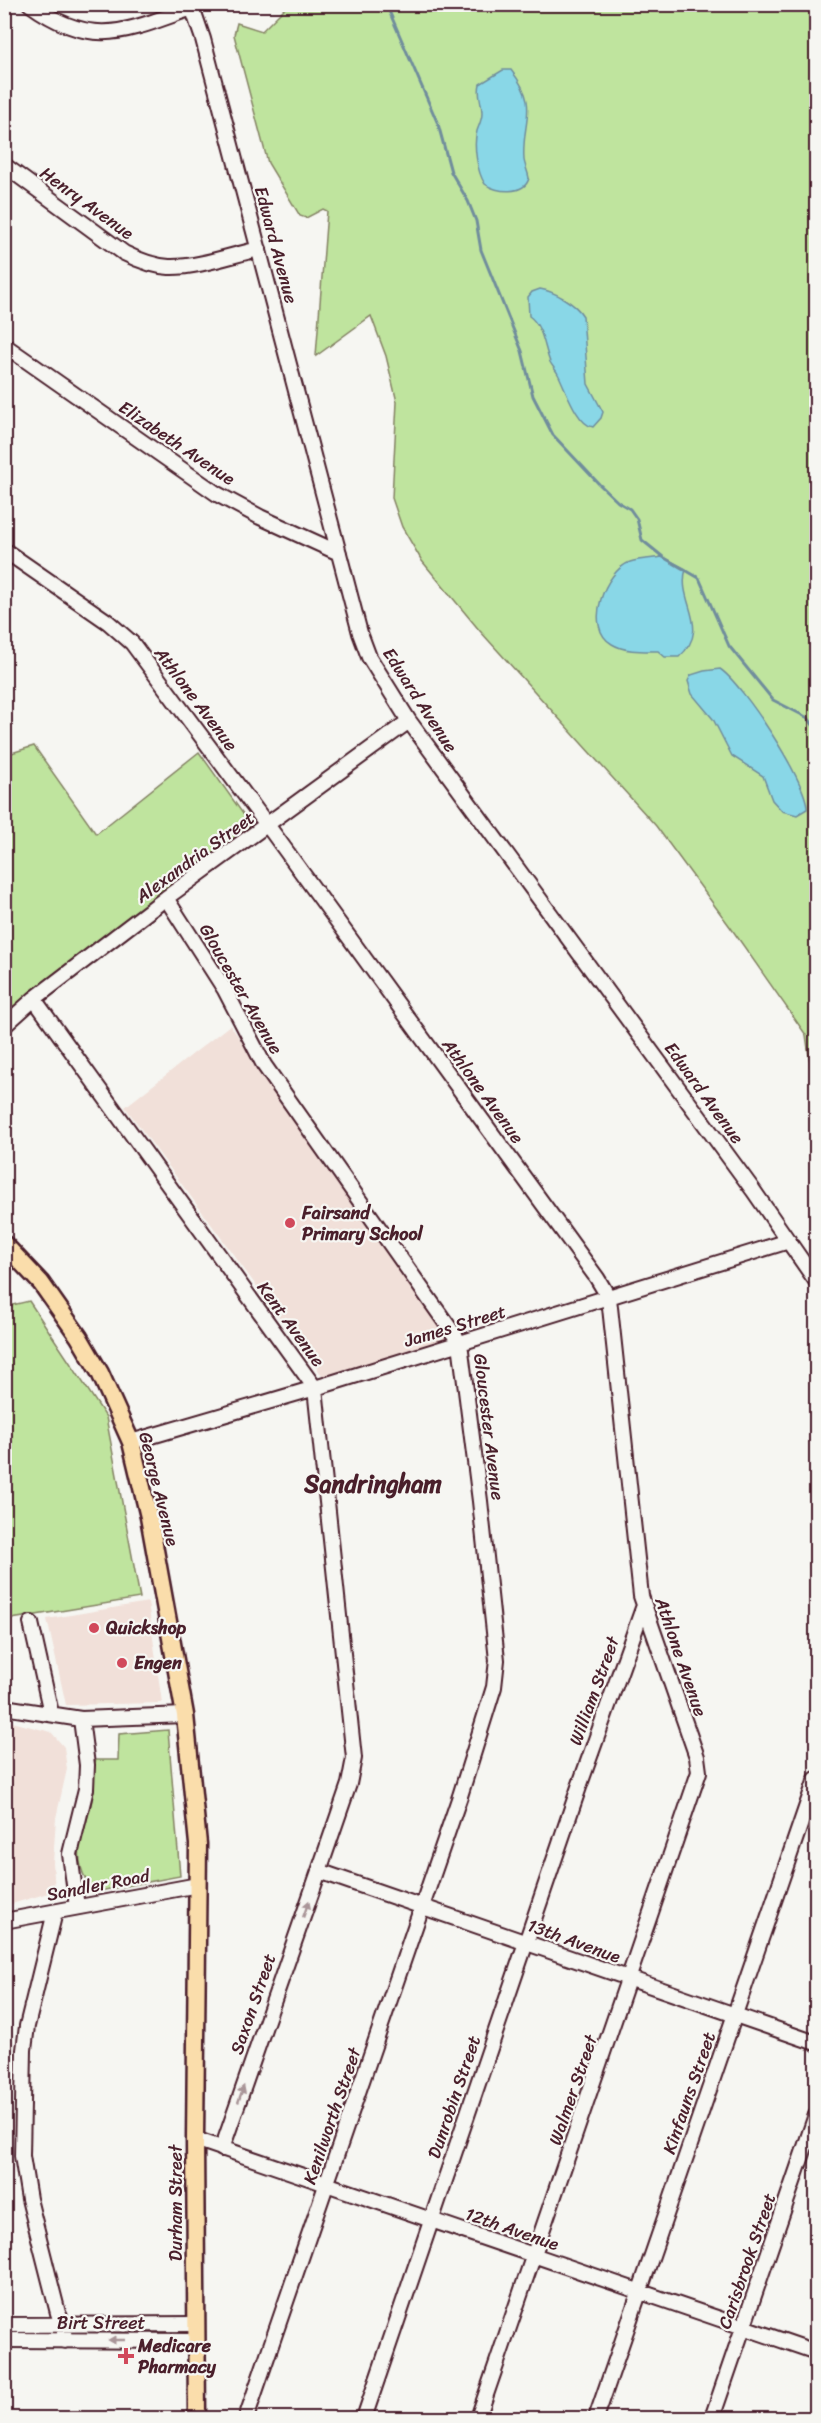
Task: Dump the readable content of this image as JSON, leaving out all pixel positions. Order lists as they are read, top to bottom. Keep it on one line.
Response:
{"streets":{"main road":["George Avenue","Durham Street"],"street":["Henry Avenue","Edward Avenue","Elizabeth Avenue","Athlone Avenue","Alexandria Street","Gloucester Avenue","Kent Avenue","James Street","William Street","Sandler Road","13th Avenue","Saxon Street","Walmer Street","Kinfauns Street","Dunrobin Street","Kenilworth Street","12th Avenue","Carisbrook Street","Birt Street"]},"crossings":[["Henry Avenue","Edward Avenue"],["Edward Avenue","Elizabeth Avenue"],["Edward Avenue","Alexandria Street"],["Edward Avenue","James Street"],["Athlone Avenue","Alexandria Street"],["Athlone Avenue","James Street"],["Athlone Avenue","William Street"],["Athlone Avenue","Walmer Street"],["Alexandria Street","Gloucester Avenue"],["Alexandria Street","Kent Avenue"],["Gloucester Avenue","James Street"],["Gloucester Avenue","Kenilworth Street"],["Kent Avenue","James Street"],["Kent Avenue","13th Avenue"],["Kent Avenue","Saxon Street"],["James Street","George Avenue"],["George Avenue","Sandler Road"],["George Avenue","Durham Street"],["William Street","Dunrobin Street"],["Sandler Road","Durham Street"],["13th Avenue","Saxon Street"],["13th Avenue","Walmer Street"],["13th Avenue","Kinfauns Street"],["13th Avenue","Dunrobin Street"],["13th Avenue","Kenilworth Street"],["Saxon Street","12th Avenue"],["Walmer Street","12th Avenue"],["Kinfauns Street","12th Avenue"],["Dunrobin Street","12th Avenue"],["Kenilworth Street","12th Avenue"],["Durham Street","12th Avenue"],["Durham Street","Birt Street"],["12th Avenue","Carisbrook Street"]],"one_way":["Saxon Street"],"districts":["Sandringham"],"places":{"other":["Fairsand Primary School","Quickshop","Engen"],"health":["Medicare Pharmacy"]}}
